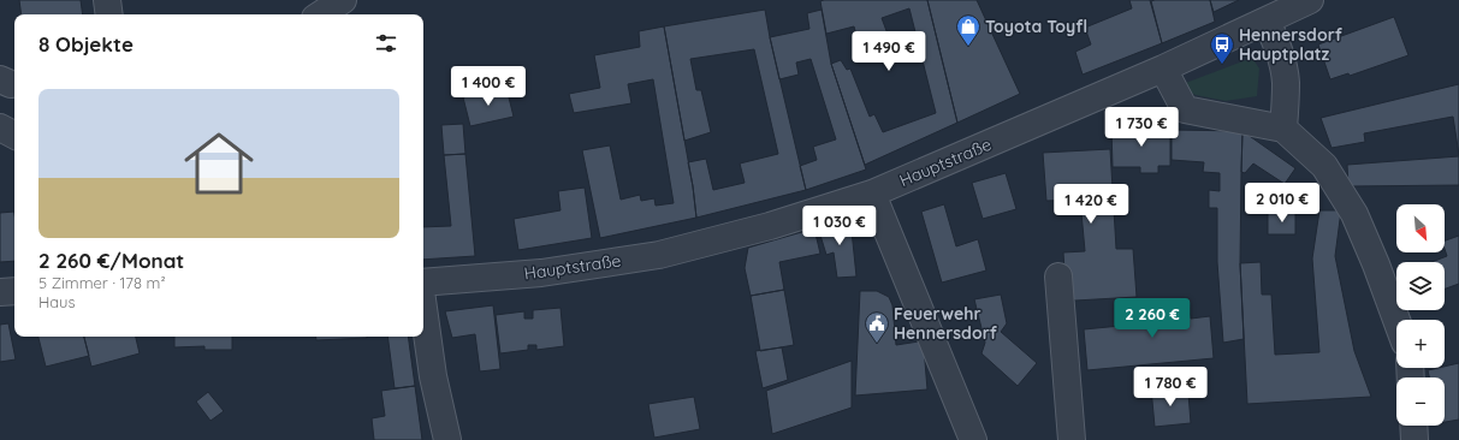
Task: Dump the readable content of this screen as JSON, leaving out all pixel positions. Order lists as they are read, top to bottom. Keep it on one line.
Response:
{"streets":{"street":["Hauptstraße"]},"places":{"shop":["Toyota Toyfl"],"bus stop":["Hennersdorf Hauptplatz"],"public building":["Feuerwehr Hennersdorf"]},"north":"bottom right","page":{"heading":"8 Objekte","price":["1 490 €","1 400 €","1 730 €","2 010 €","1 420 €","1 030 €","2 260 €","1 780 €"],"list":[{"name":"2 260 €/Monat","note":"5 Zimmer · 178 m² · Haus"}],"map_buttons":["+","−"]}}
